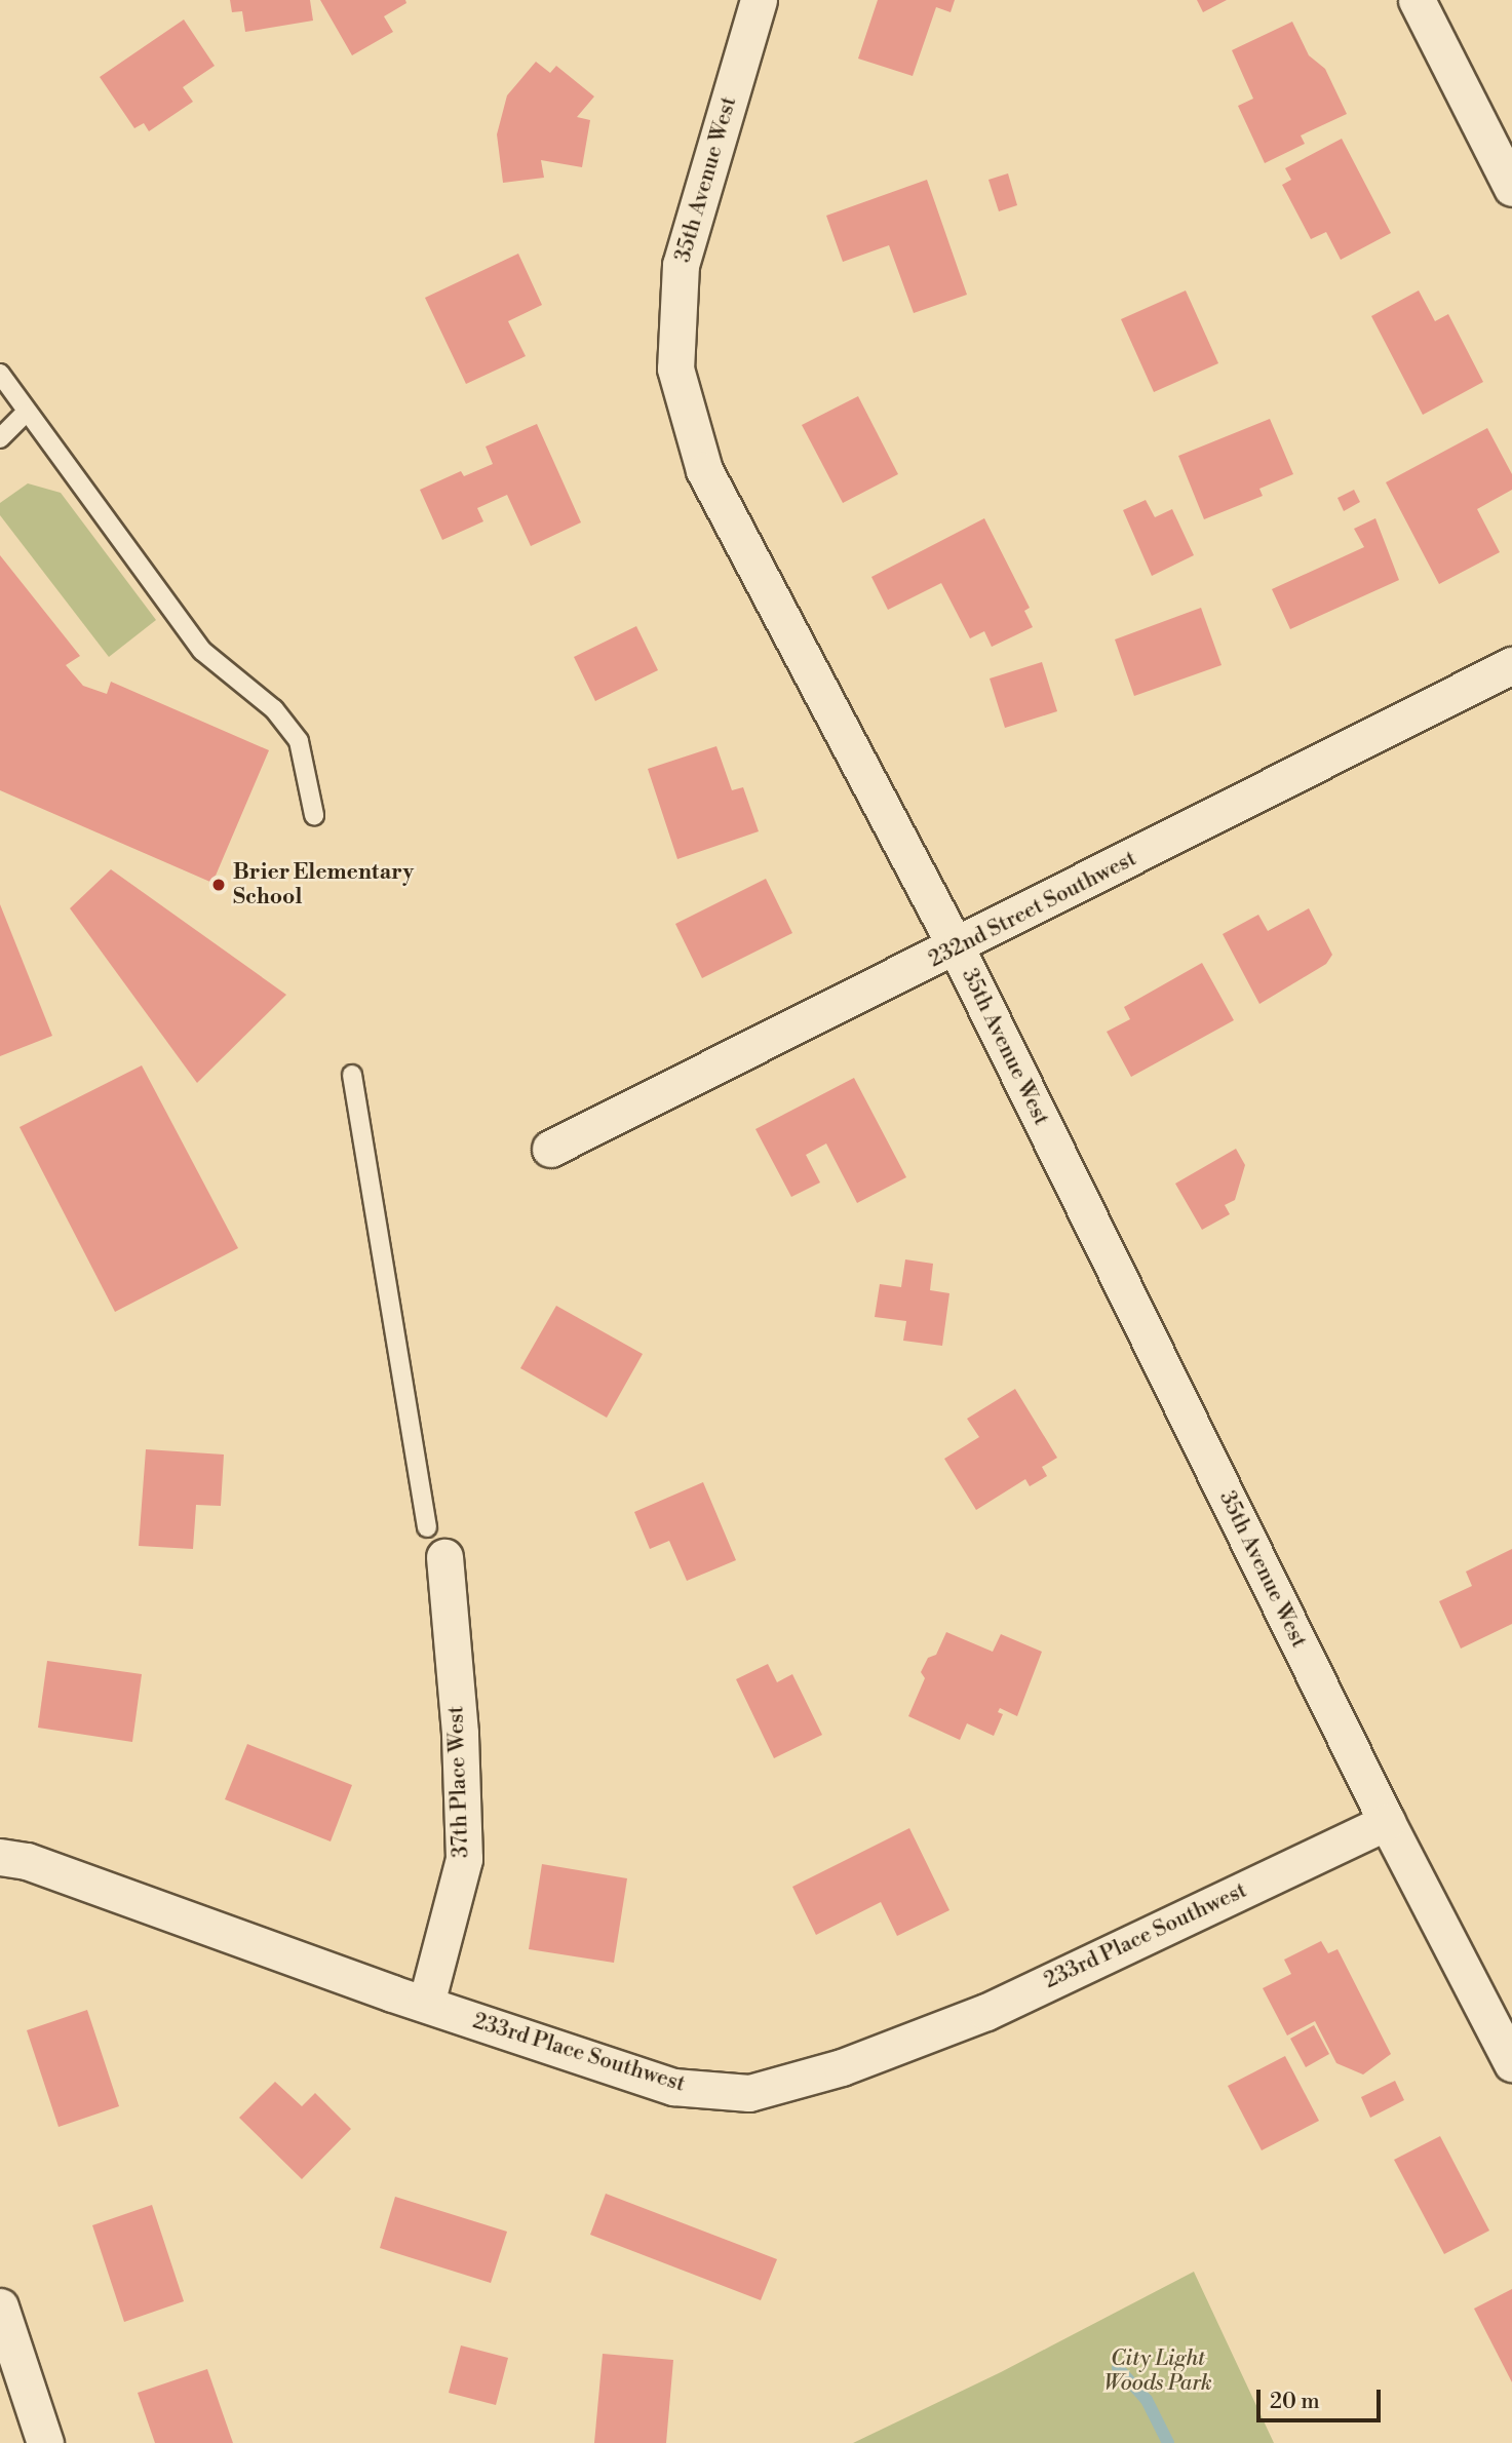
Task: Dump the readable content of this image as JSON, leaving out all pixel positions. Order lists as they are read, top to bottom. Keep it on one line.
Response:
{"streets":{"street":["35th Avenue West","232nd Street Southwest","37th Place West","233rd Place Southwest"]},"crossings":[["35th Avenue West","232nd Street Southwest"],["35th Avenue West","233rd Place Southwest"],["37th Place West","233rd Place Southwest"]],"parks":["City Light Woods Park"],"places":["Brier Elementary School"],"scale_bar":"20 m"}
